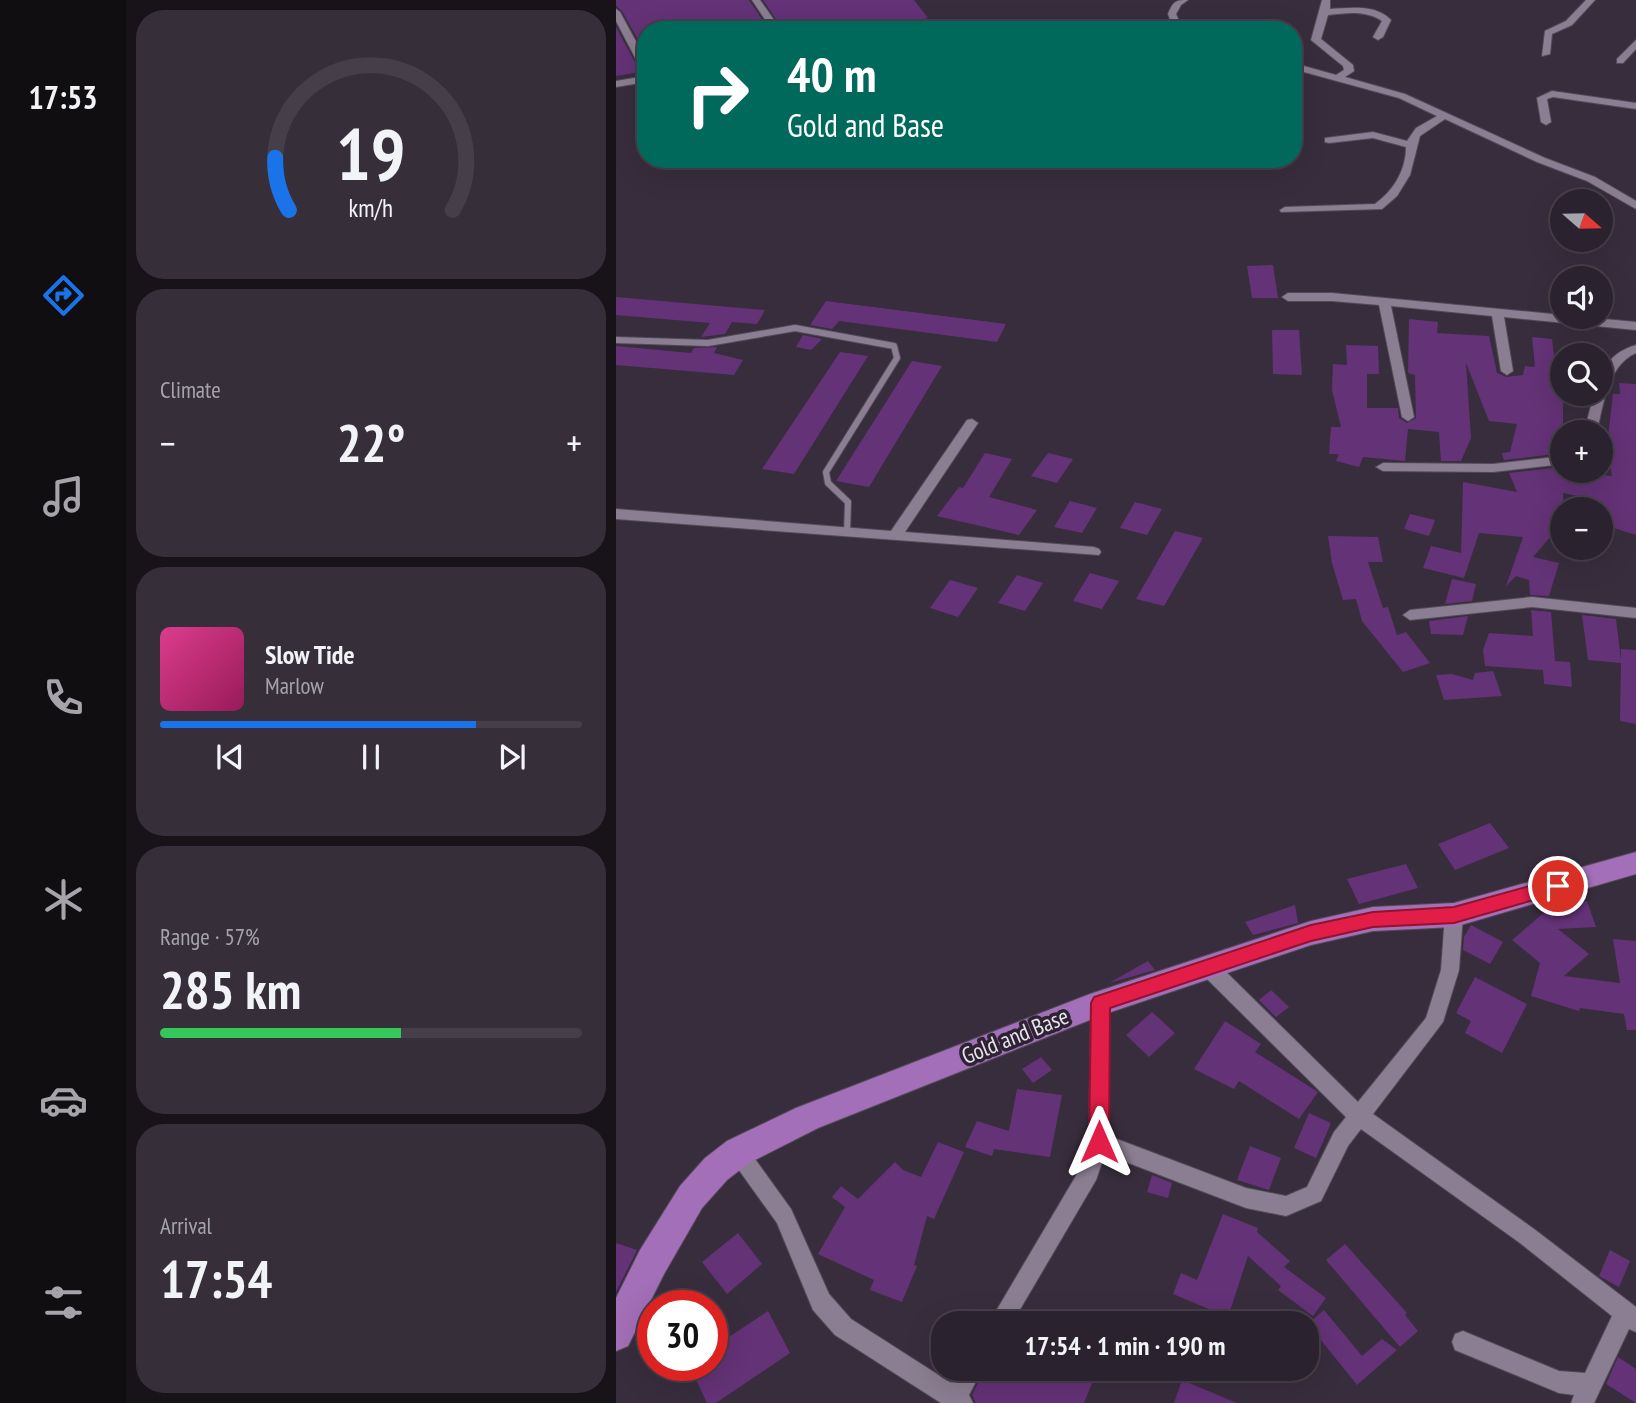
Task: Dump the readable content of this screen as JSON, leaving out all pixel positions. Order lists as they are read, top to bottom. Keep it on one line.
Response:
{"streets":{"main road":["Gold and Base"]},"north":"right","page":{"tabs":"17:53","turn":["40 m","Gold and Base"],"map_buttons":["+","−"],"tile":["Climate",["Range · 57%","285 km"],["Arrival","17:54"]],"heat":["−","22°","+"],"song":["Slow Tide","Marlow"],"limit":"30","trip":"17:54 · 1 min · 190 m","gauge":["19","km/h"]}}
